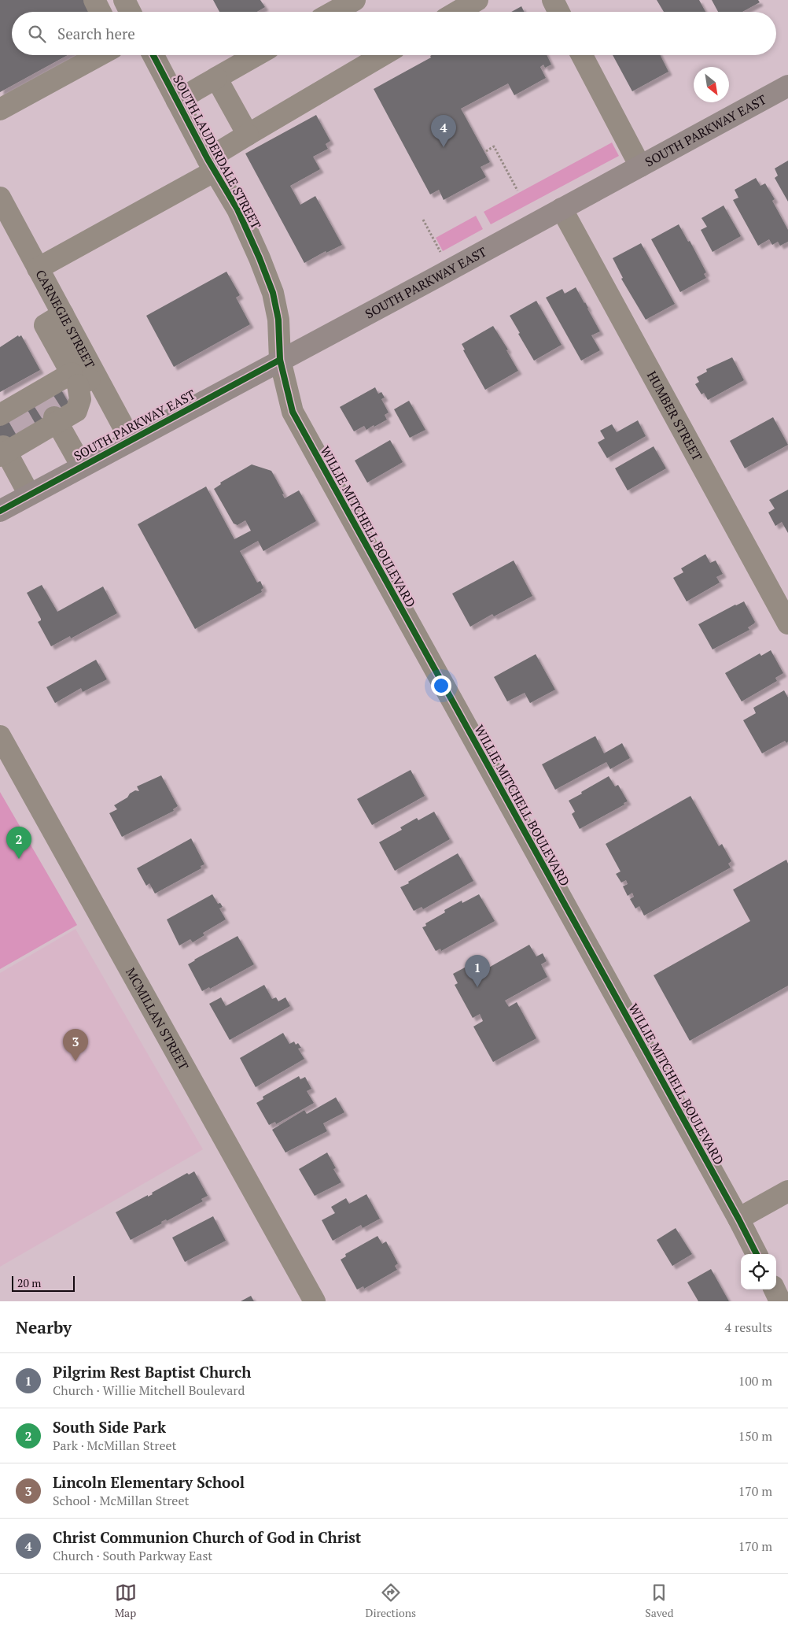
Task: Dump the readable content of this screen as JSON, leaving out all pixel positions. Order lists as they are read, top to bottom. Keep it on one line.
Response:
{"streets":{"main road":["SOUTH PARKWAY EAST"],"street":["SOUTH LAUDERDALE STREET","CARNEGIE STREET","HUMBER STREET","WILLIE MITCHELL BOULEVARD","MCMILLAN STREET"]},"crossings":[["SOUTH PARKWAY EAST","SOUTH LAUDERDALE STREET"],["SOUTH PARKWAY EAST","CARNEGIE STREET"],["SOUTH PARKWAY EAST","HUMBER STREET"],["SOUTH PARKWAY EAST","WILLIE MITCHELL BOULEVARD"],["SOUTH LAUDERDALE STREET","WILLIE MITCHELL BOULEVARD"]],"scale_bar":"20 m","north":"bottom right","page":{"search":"Search here","pins":["4","2","1","3"],"scale":"20 m","heading":["Nearby","4 results"],"list":[{"mark":"1","name":"Pilgrim Rest Baptist Church","note":"Church · Willie Mitchell Boulevard","value":"100 m"},{"mark":"2","name":"South Side Park","note":"Park · McMillan Street","value":"150 m"},{"mark":"3","name":"Lincoln Elementary School","note":"School · McMillan Street","value":"170 m"},{"mark":"4","name":"Christ Communion Church of God in Christ","note":"Church · South Parkway East","value":"170 m"}],"nav":["Map","Directions","Saved"]}}
